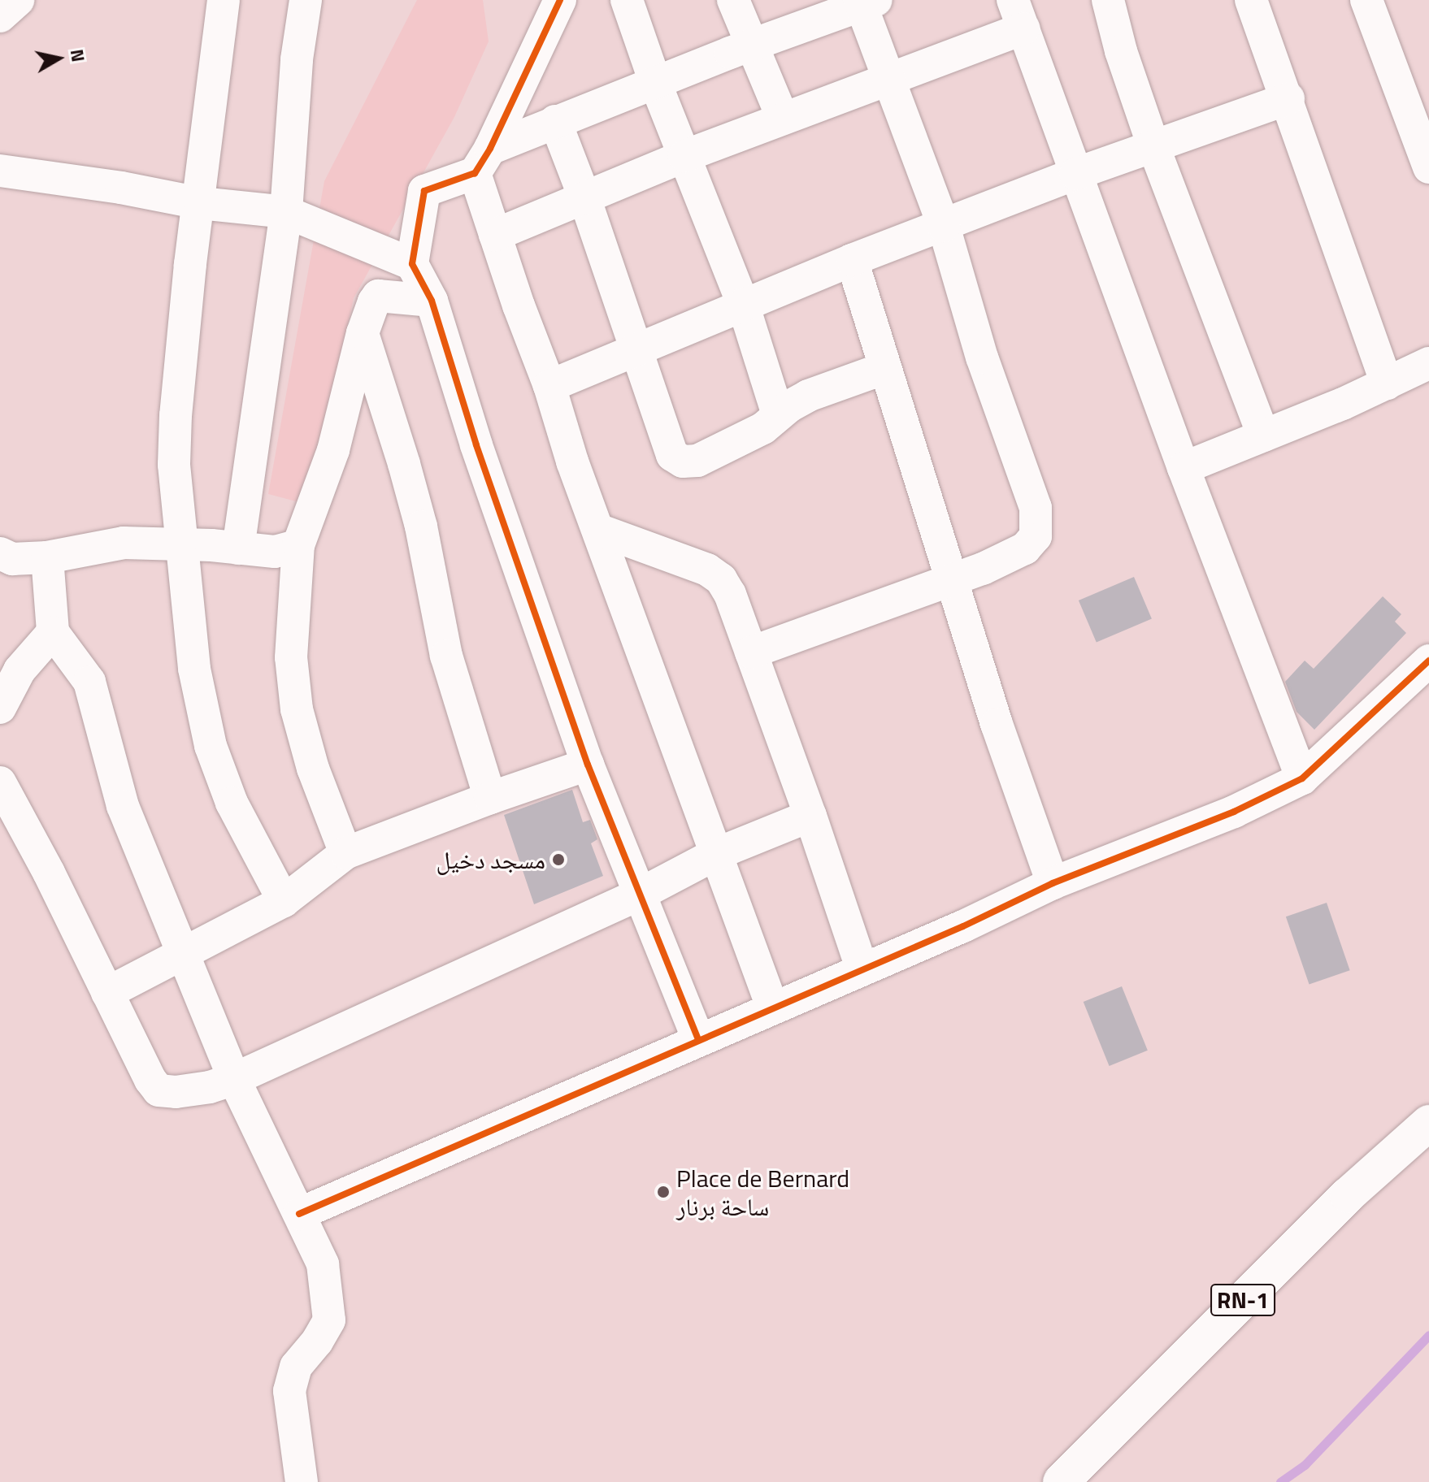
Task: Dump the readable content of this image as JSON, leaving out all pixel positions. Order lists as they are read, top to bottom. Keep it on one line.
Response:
{"streets":{"highway":["RN-1"]},"places":["مسجد دخيل","Place de Bernard ساحة برنار"],"north":"right"}
